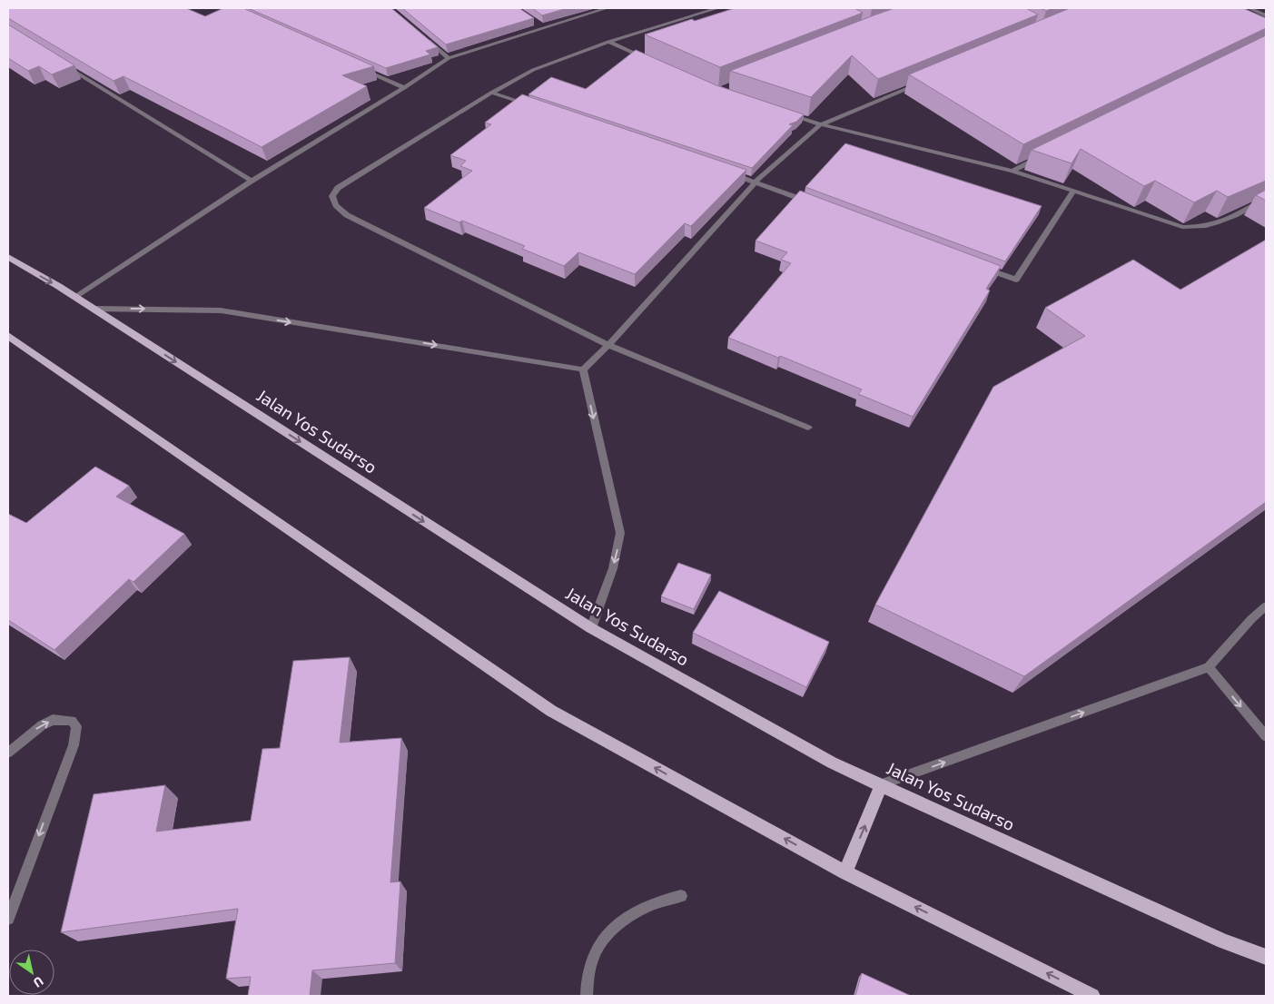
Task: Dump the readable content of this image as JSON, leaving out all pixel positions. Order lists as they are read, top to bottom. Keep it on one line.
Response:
{"streets":{"main road":["Jalan Yos Sudarso"]},"north":"bottom right"}
